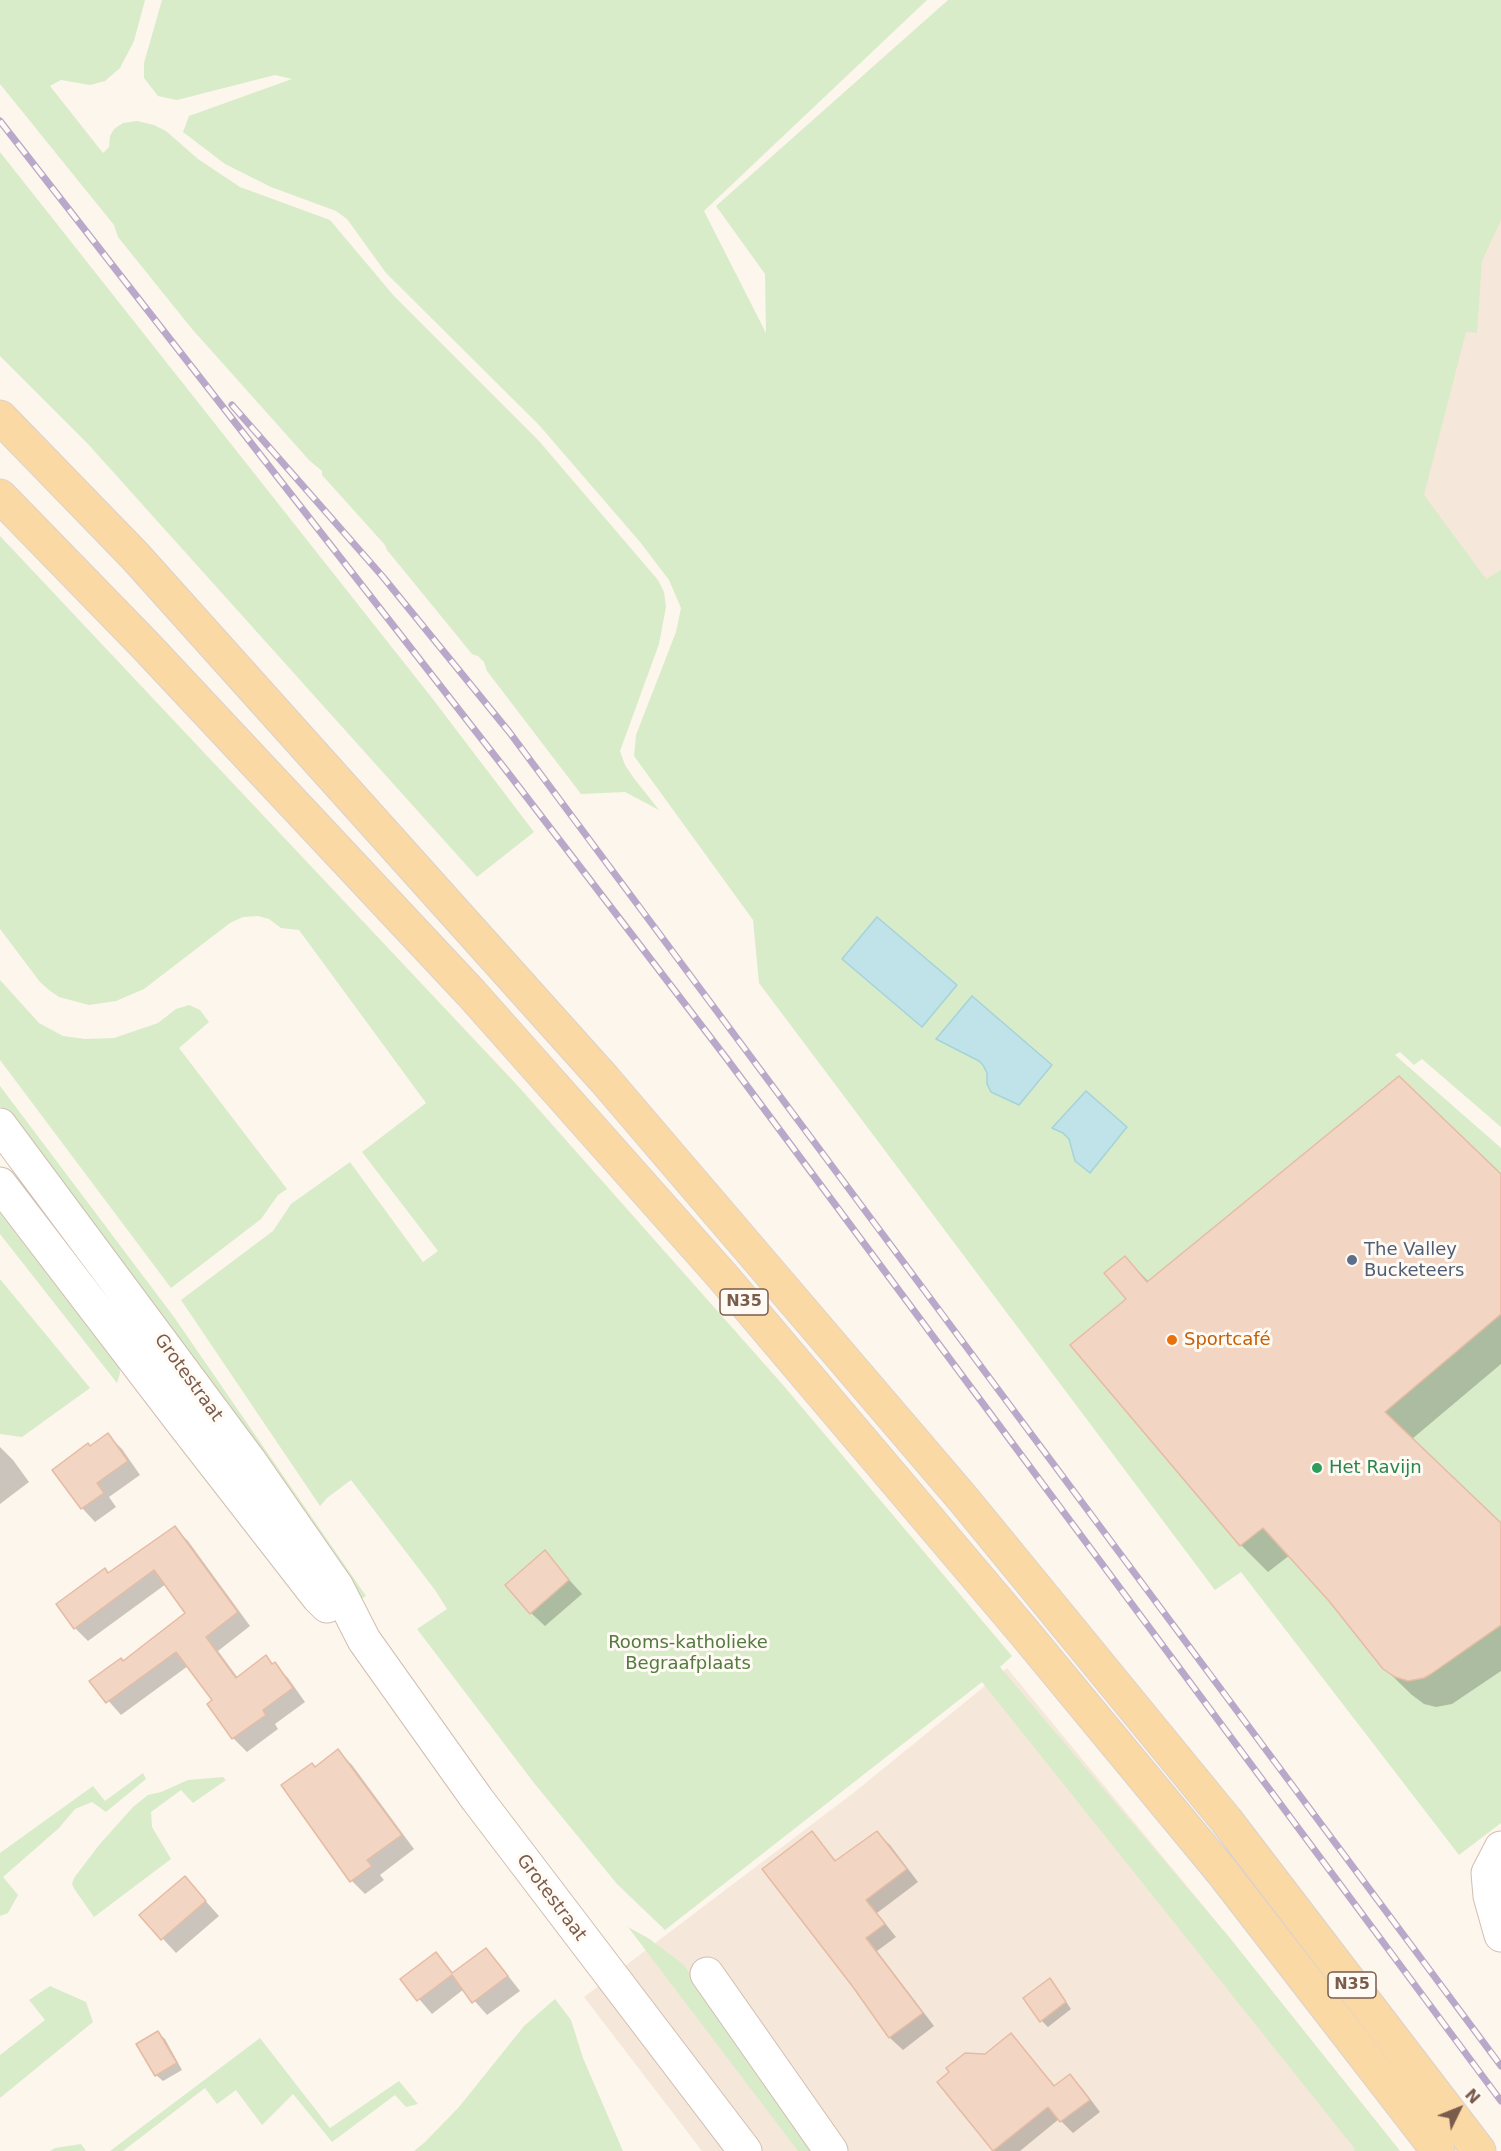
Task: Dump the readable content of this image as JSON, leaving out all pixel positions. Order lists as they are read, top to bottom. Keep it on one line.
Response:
{"streets":{"main road":["N35"],"street":["Grotestraat"]},"parks":["Rooms-katholieke Begraafplaats"],"places":["The Valley Bucketeers","Sportcafé","Het Ravijn"],"north":"top right"}
